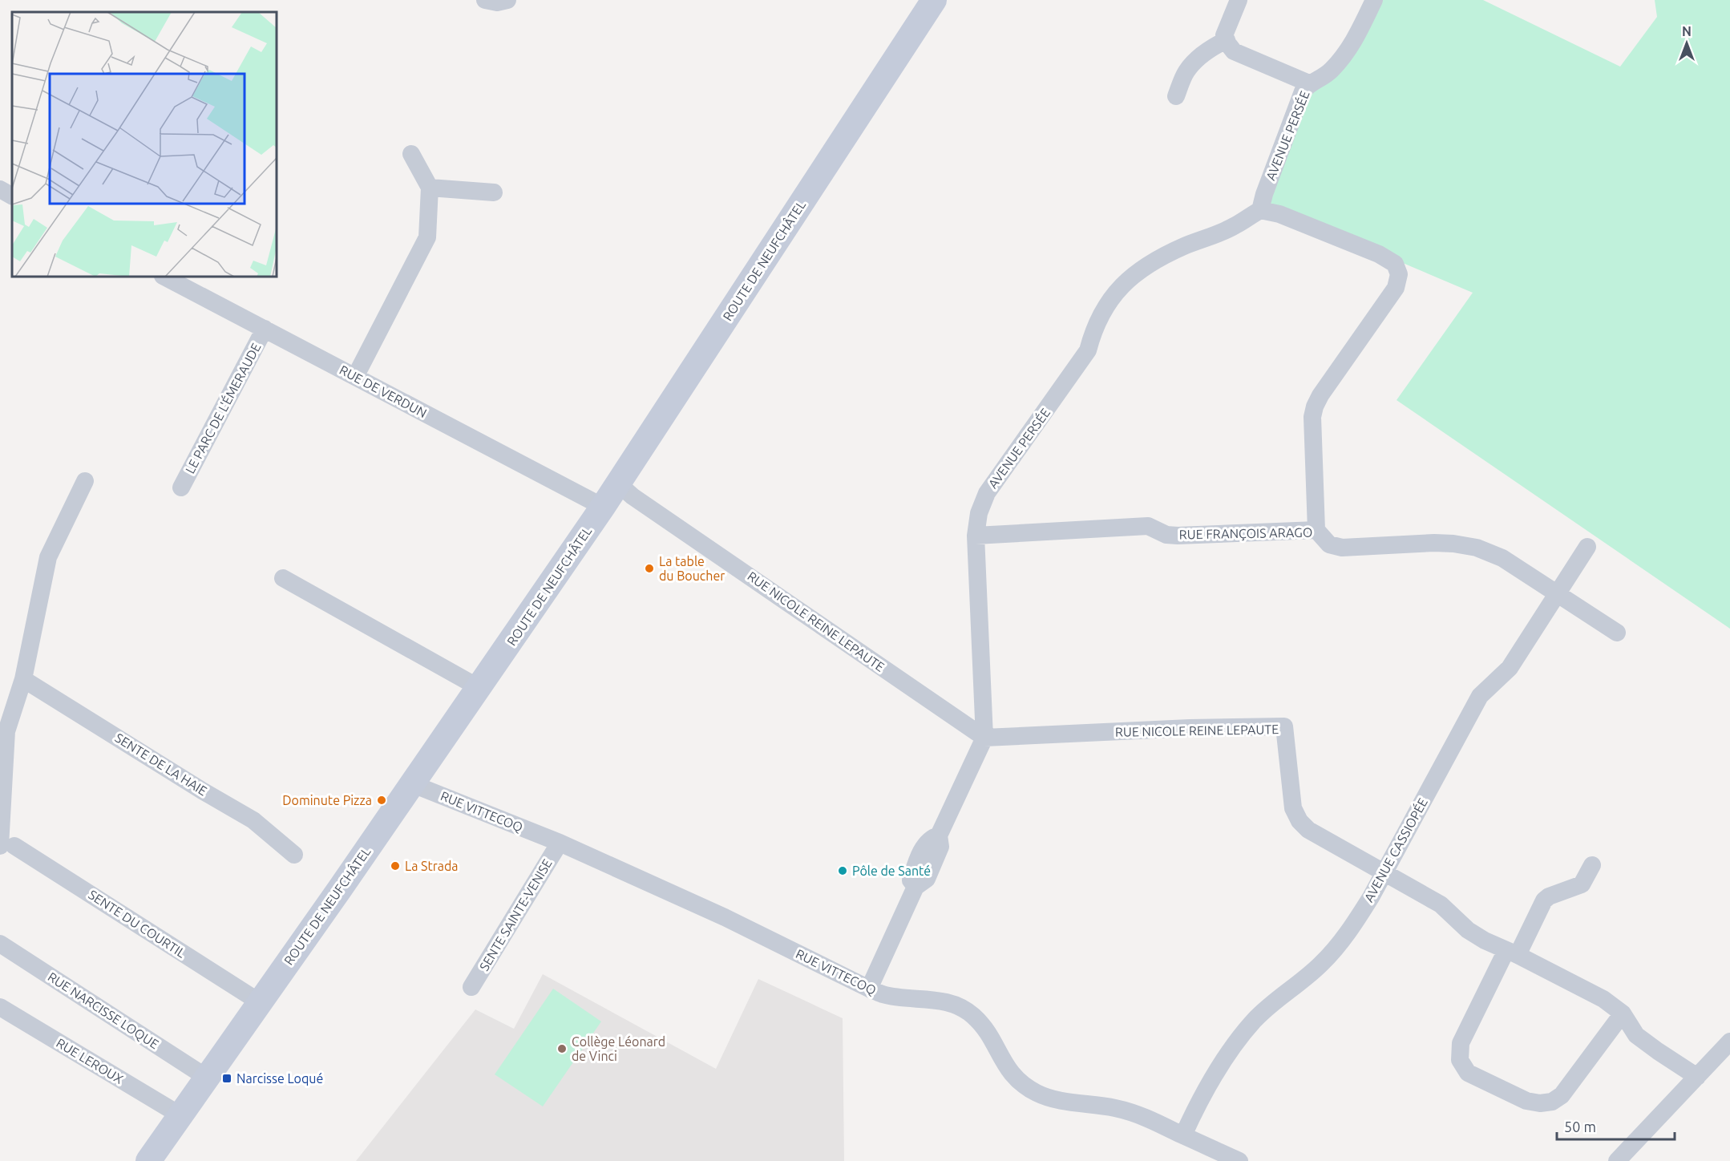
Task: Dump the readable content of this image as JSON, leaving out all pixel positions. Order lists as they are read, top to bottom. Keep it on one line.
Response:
{"streets":{"main road":["ROUTE DE NEUFCHÂTEL"],"street":["AVENUE PERSÉE","RUE DE VERDUN","LE PARC DE L'ÉMERAUDE","RUE FRANÇOIS ARAGO","RUE NICOLE REINE LEPAUTE","SENTE DE LA HAIE","RUE VITTECOQ","AVENUE CASSIOPÉE","SENTE SAINTE-VENISE","SENTE DU COURTIL","RUE NARCISSE LOQUE","RUE LEROUX"]},"crossings":[["AVENUE PERSÉE","RUE FRANÇOIS ARAGO"],["AVENUE PERSÉE","RUE NICOLE REINE LEPAUTE"],["AVENUE PERSÉE","RUE VITTECOQ"],["ROUTE DE NEUFCHÂTEL","RUE DE VERDUN"],["ROUTE DE NEUFCHÂTEL","RUE NICOLE REINE LEPAUTE"],["ROUTE DE NEUFCHÂTEL","RUE VITTECOQ"],["ROUTE DE NEUFCHÂTEL","SENTE DU COURTIL"],["ROUTE DE NEUFCHÂTEL","RUE NARCISSE LOQUE"],["ROUTE DE NEUFCHÂTEL","RUE LEROUX"],["RUE DE VERDUN","LE PARC DE L'ÉMERAUDE"],["RUE FRANÇOIS ARAGO","AVENUE CASSIOPÉE"],["RUE NICOLE REINE LEPAUTE","AVENUE CASSIOPÉE"],["RUE VITTECOQ","AVENUE CASSIOPÉE"],["RUE VITTECOQ","SENTE SAINTE-VENISE"]],"places":{"other":["La table du Boucher","Dominute Pizza","La Strada","Pôle de Santé","Collège Léonard de Vinci"],"transit":["Narcisse Loqué"]},"scale_bar":"50 m","north":"top"}
